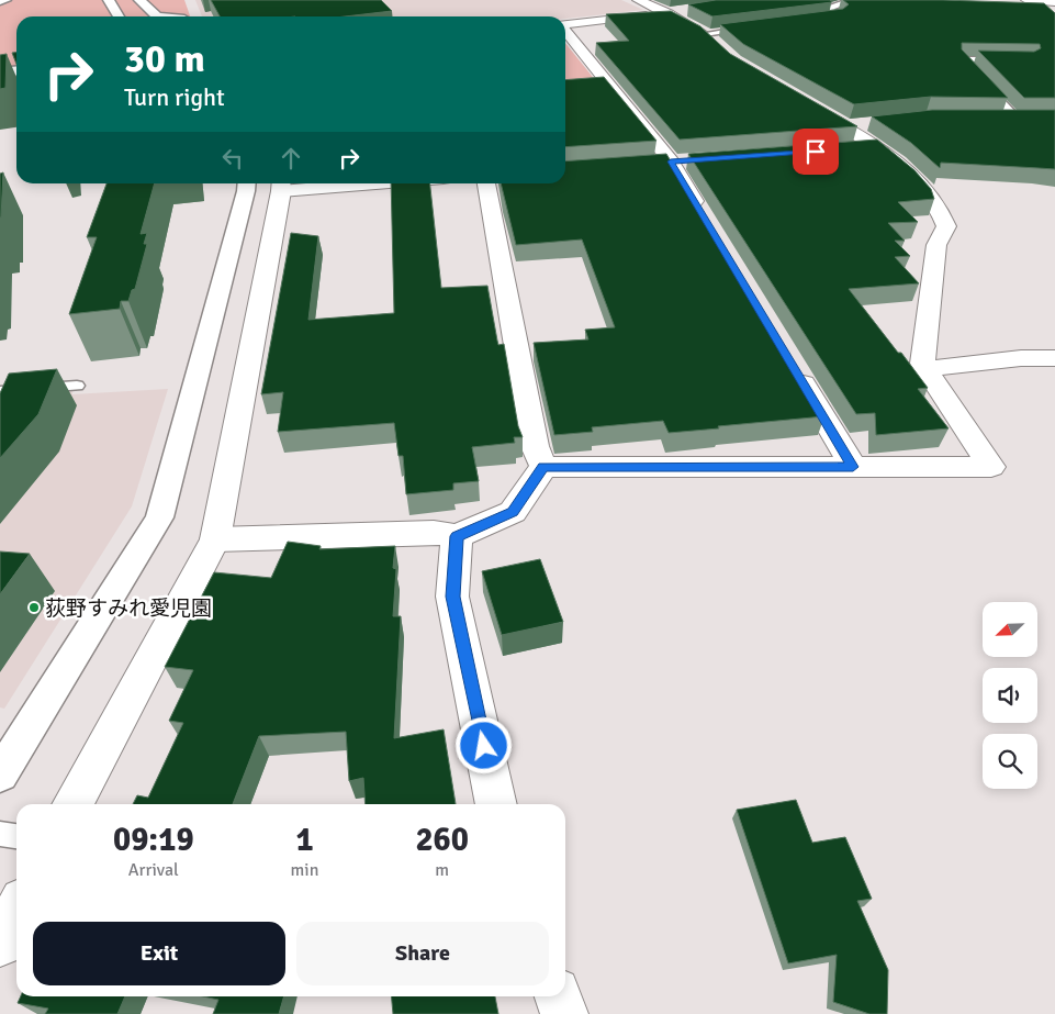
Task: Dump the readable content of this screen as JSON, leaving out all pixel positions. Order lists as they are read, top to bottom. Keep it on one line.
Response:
{"places":["荻野すみれ愛児園"],"north":"bottom left","page":{"turn":["30 m","Turn right"],"eta":["09:19","Arrival","1","min","260","m"],"buttons":["Exit","Share"]}}
